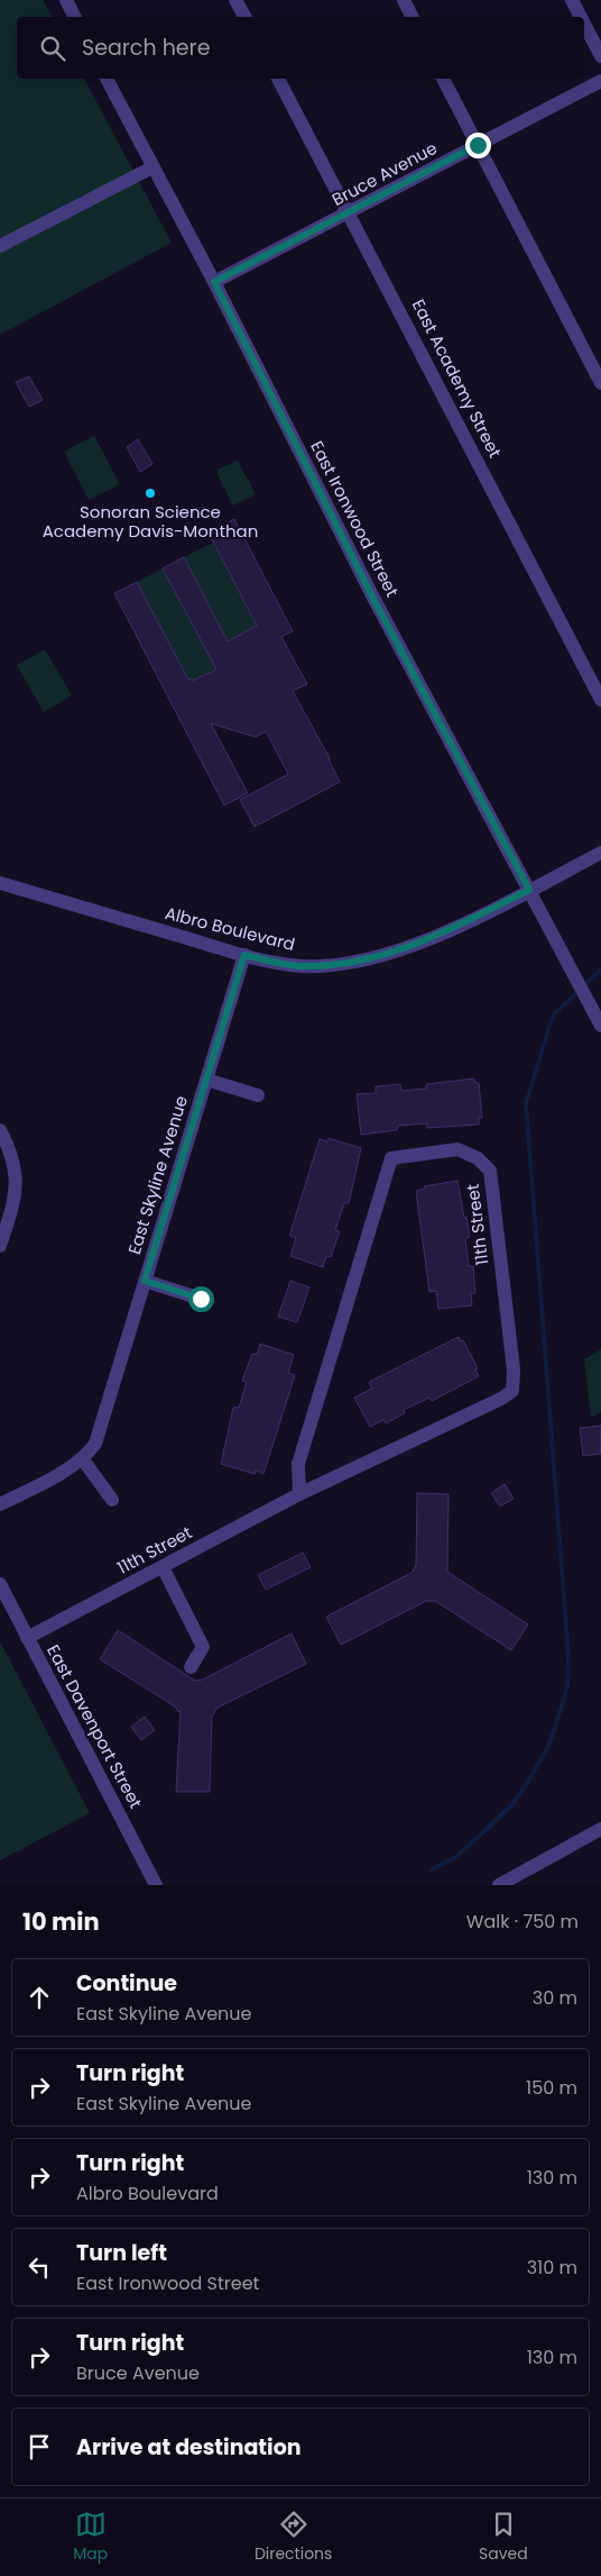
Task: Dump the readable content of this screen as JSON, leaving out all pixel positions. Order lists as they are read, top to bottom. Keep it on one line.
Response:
{"streets":{"street":["Bruce Avenue","East Academy Street","East Ironwood Street","Albro Boulevard","East Skyline Avenue","11th Street","East Davenport Street"]},"crossings":[["Bruce Avenue","East Academy Street"],["Bruce Avenue","East Ironwood Street"],["East Ironwood Street","Albro Boulevard"],["Albro Boulevard","East Skyline Avenue"],["11th Street","East Davenport Street"]],"places":["Sonoran Science Academy Davis-Monthan"],"page":{"search":"Search here","heading":["10 min","Walk · 750 m"],"list":[["Continue","East Skyline Avenue","30 m"],["Turn right","East Skyline Avenue","150 m"],["Turn right","Albro Boulevard","130 m"],["Turn left","East Ironwood Street","310 m"],["Turn right","Bruce Avenue","130 m"],"Arrive at destination"],"nav":["Map","Directions","Saved"]}}
